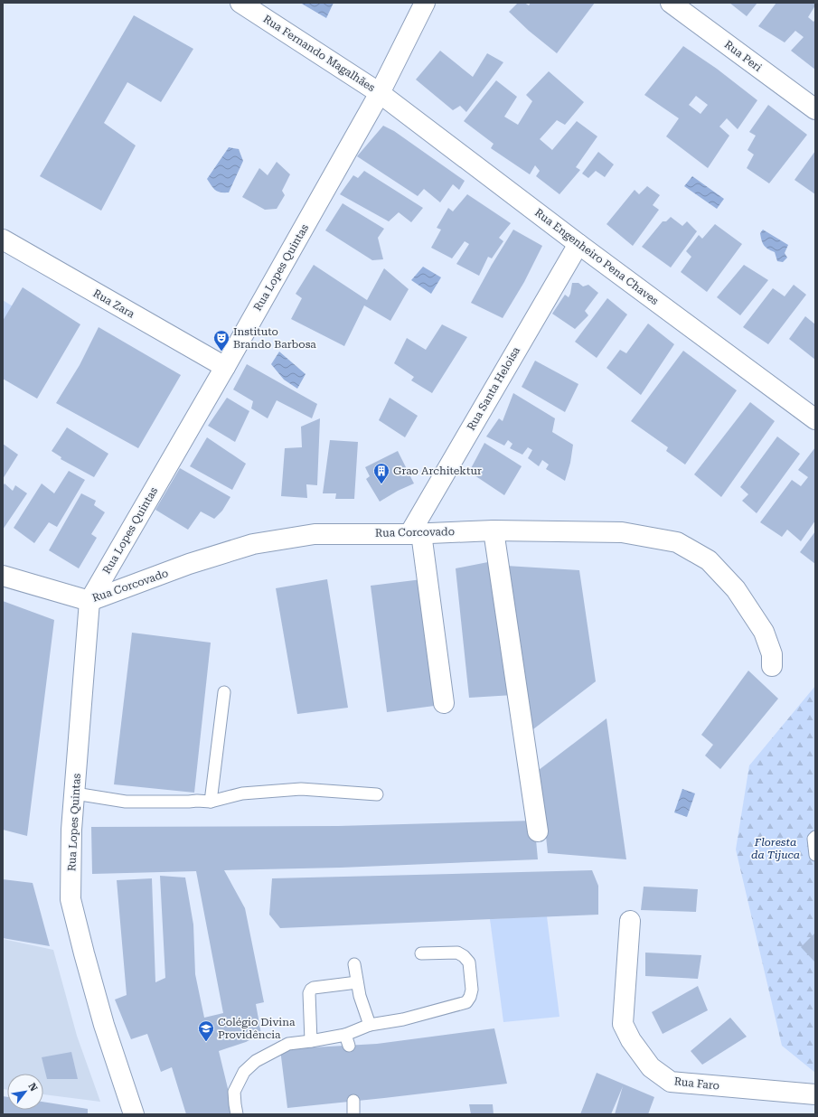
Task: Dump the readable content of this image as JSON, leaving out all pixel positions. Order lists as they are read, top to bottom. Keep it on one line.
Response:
{"streets":{"street":["Rua Fernando Magalhães","Rua Peri","Rua Engenheiro Pena Chaves","Rua Lopes Quintas","Rua Zara","Rua Santa Heloisa","Rua Corcovado","Rua Faro"]},"crossings":[["Rua Fernando Magalhães","Rua Engenheiro Pena Chaves"],["Rua Fernando Magalhães","Rua Lopes Quintas"],["Rua Engenheiro Pena Chaves","Rua Lopes Quintas"],["Rua Engenheiro Pena Chaves","Rua Santa Heloisa"],["Rua Lopes Quintas","Rua Zara"],["Rua Lopes Quintas","Rua Corcovado"],["Rua Santa Heloisa","Rua Corcovado"]],"parks":["Floresta da Tijuca"],"places":{"theatre":["Instituto Brando Barbosa"],"building":["Grao Architektur"],"school or university":["Colégio Divina Providência"]},"north":"top right"}
